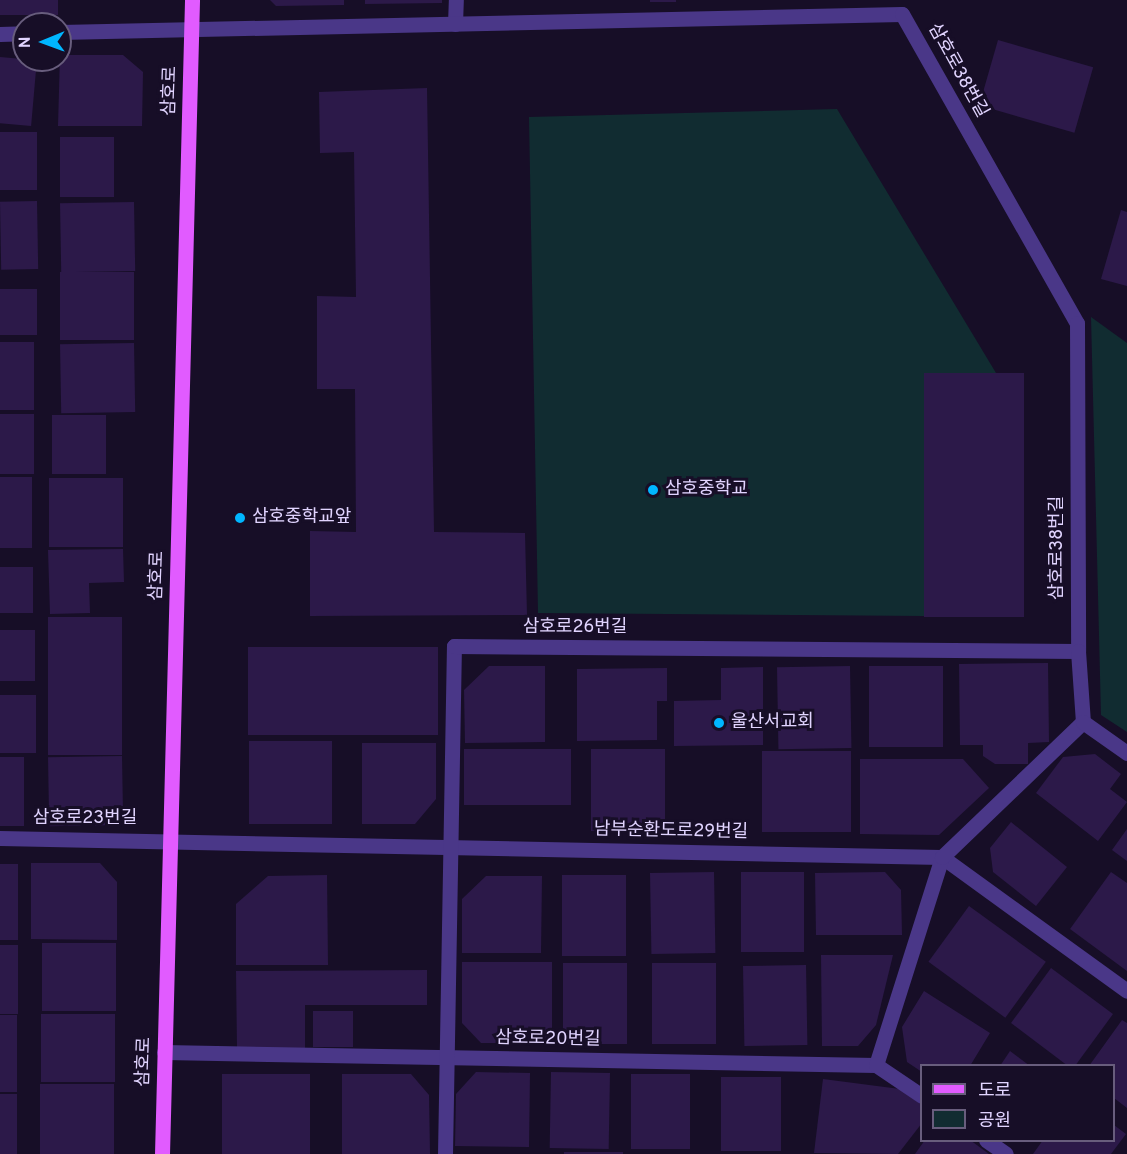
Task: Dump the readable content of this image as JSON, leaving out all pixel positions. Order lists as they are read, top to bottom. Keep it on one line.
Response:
{"streets":{"main road":["삼호로"],"street":["삼호로38번길","삼호로26번길","삼호로23번길","남부순환도로29번길","삼호로20번길"]},"crossings":[["삼호로38번길","삼호로"],["삼호로38번길","삼호로26번길"],["삼호로","삼호로23번길"],["삼호로","남부순환도로29번길"],["삼호로","삼호로20번길"],["삼호로26번길","남부순환도로29번길"],["삼호로26번길","삼호로20번길"],["삼호로23번길","남부순환도로29번길"]],"places":["삼호중학교","삼호중학교앞","울산서교회"],"legend":["도로","공원"],"north":"left"}
